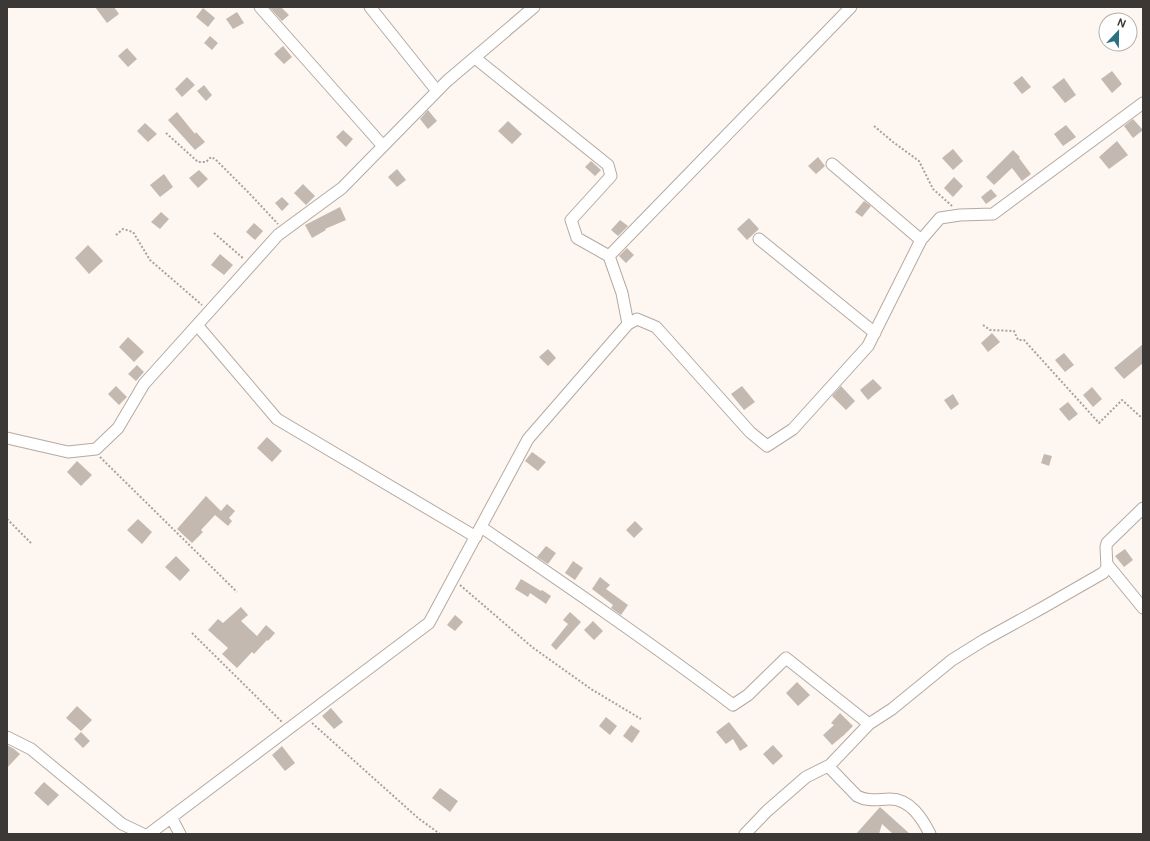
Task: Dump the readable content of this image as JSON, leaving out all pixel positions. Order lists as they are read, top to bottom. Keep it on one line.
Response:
{"north":"top"}
